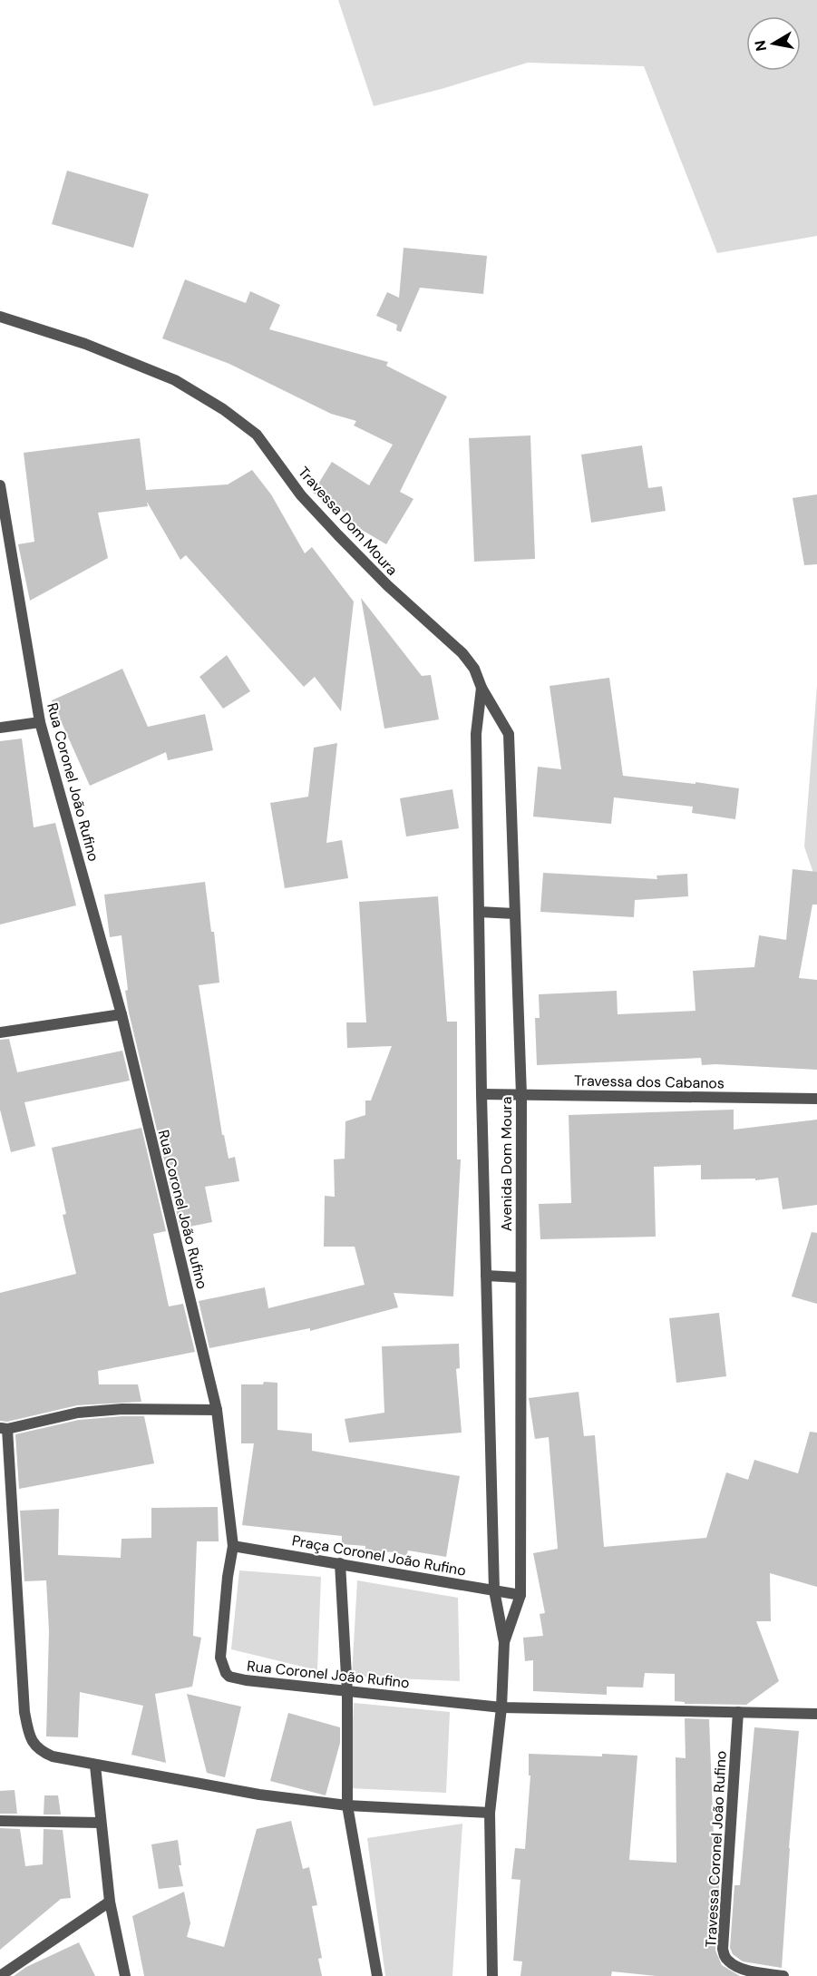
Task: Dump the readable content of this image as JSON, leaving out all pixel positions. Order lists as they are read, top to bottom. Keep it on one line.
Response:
{"streets":{"street":["Travessa Dom Moura","Rua Coronel João Rufino","Travessa dos Cabanos","Avenida Dom Moura","Praça Coronel João Rufino","Travessa Coronel João Rufino"]},"crossings":[["Travessa Dom Moura","Avenida Dom Moura"],["Rua Coronel João Rufino","Praça Coronel João Rufino"],["Travessa dos Cabanos","Avenida Dom Moura"],["Avenida Dom Moura","Praça Coronel João Rufino"]],"north":"left"}
